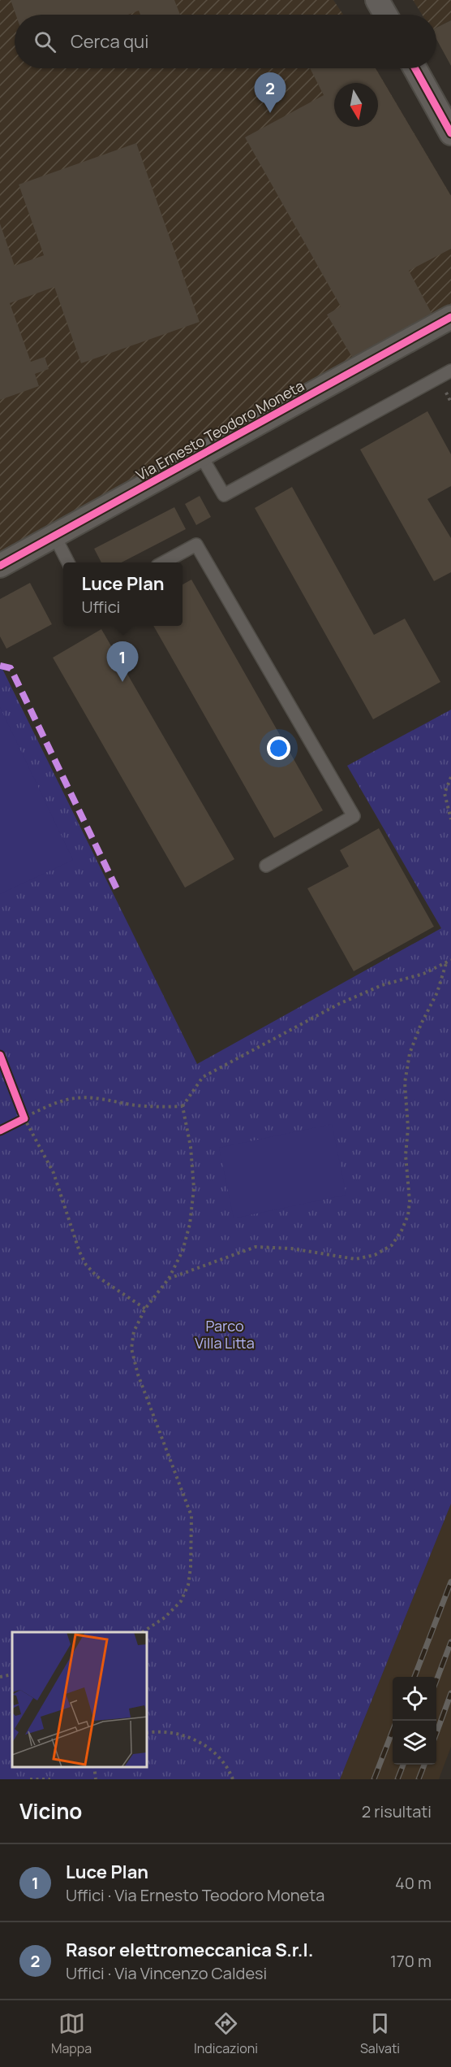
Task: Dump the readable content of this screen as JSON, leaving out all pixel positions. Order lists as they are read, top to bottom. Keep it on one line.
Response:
{"streets":{"street":["Via Ernesto Teodoro Moneta"]},"parks":["Parco Villa Litta"],"north":"bottom","page":{"search":"Cerca qui","pins":["2","1"],"popup":["Luce Plan","Uffici"],"heading":["Vicino","2 risultati"],"list":[{"mark":"1","name":"Luce Plan","note":"Uffici · Via Ernesto Teodoro Moneta","value":"40 m"},{"mark":"2","name":"Rasor elettromeccanica S.r.l.","note":"Uffici · Via Vincenzo Caldesi","value":"170 m"}],"nav":["Mappa","Indicazioni","Salvati"]}}
